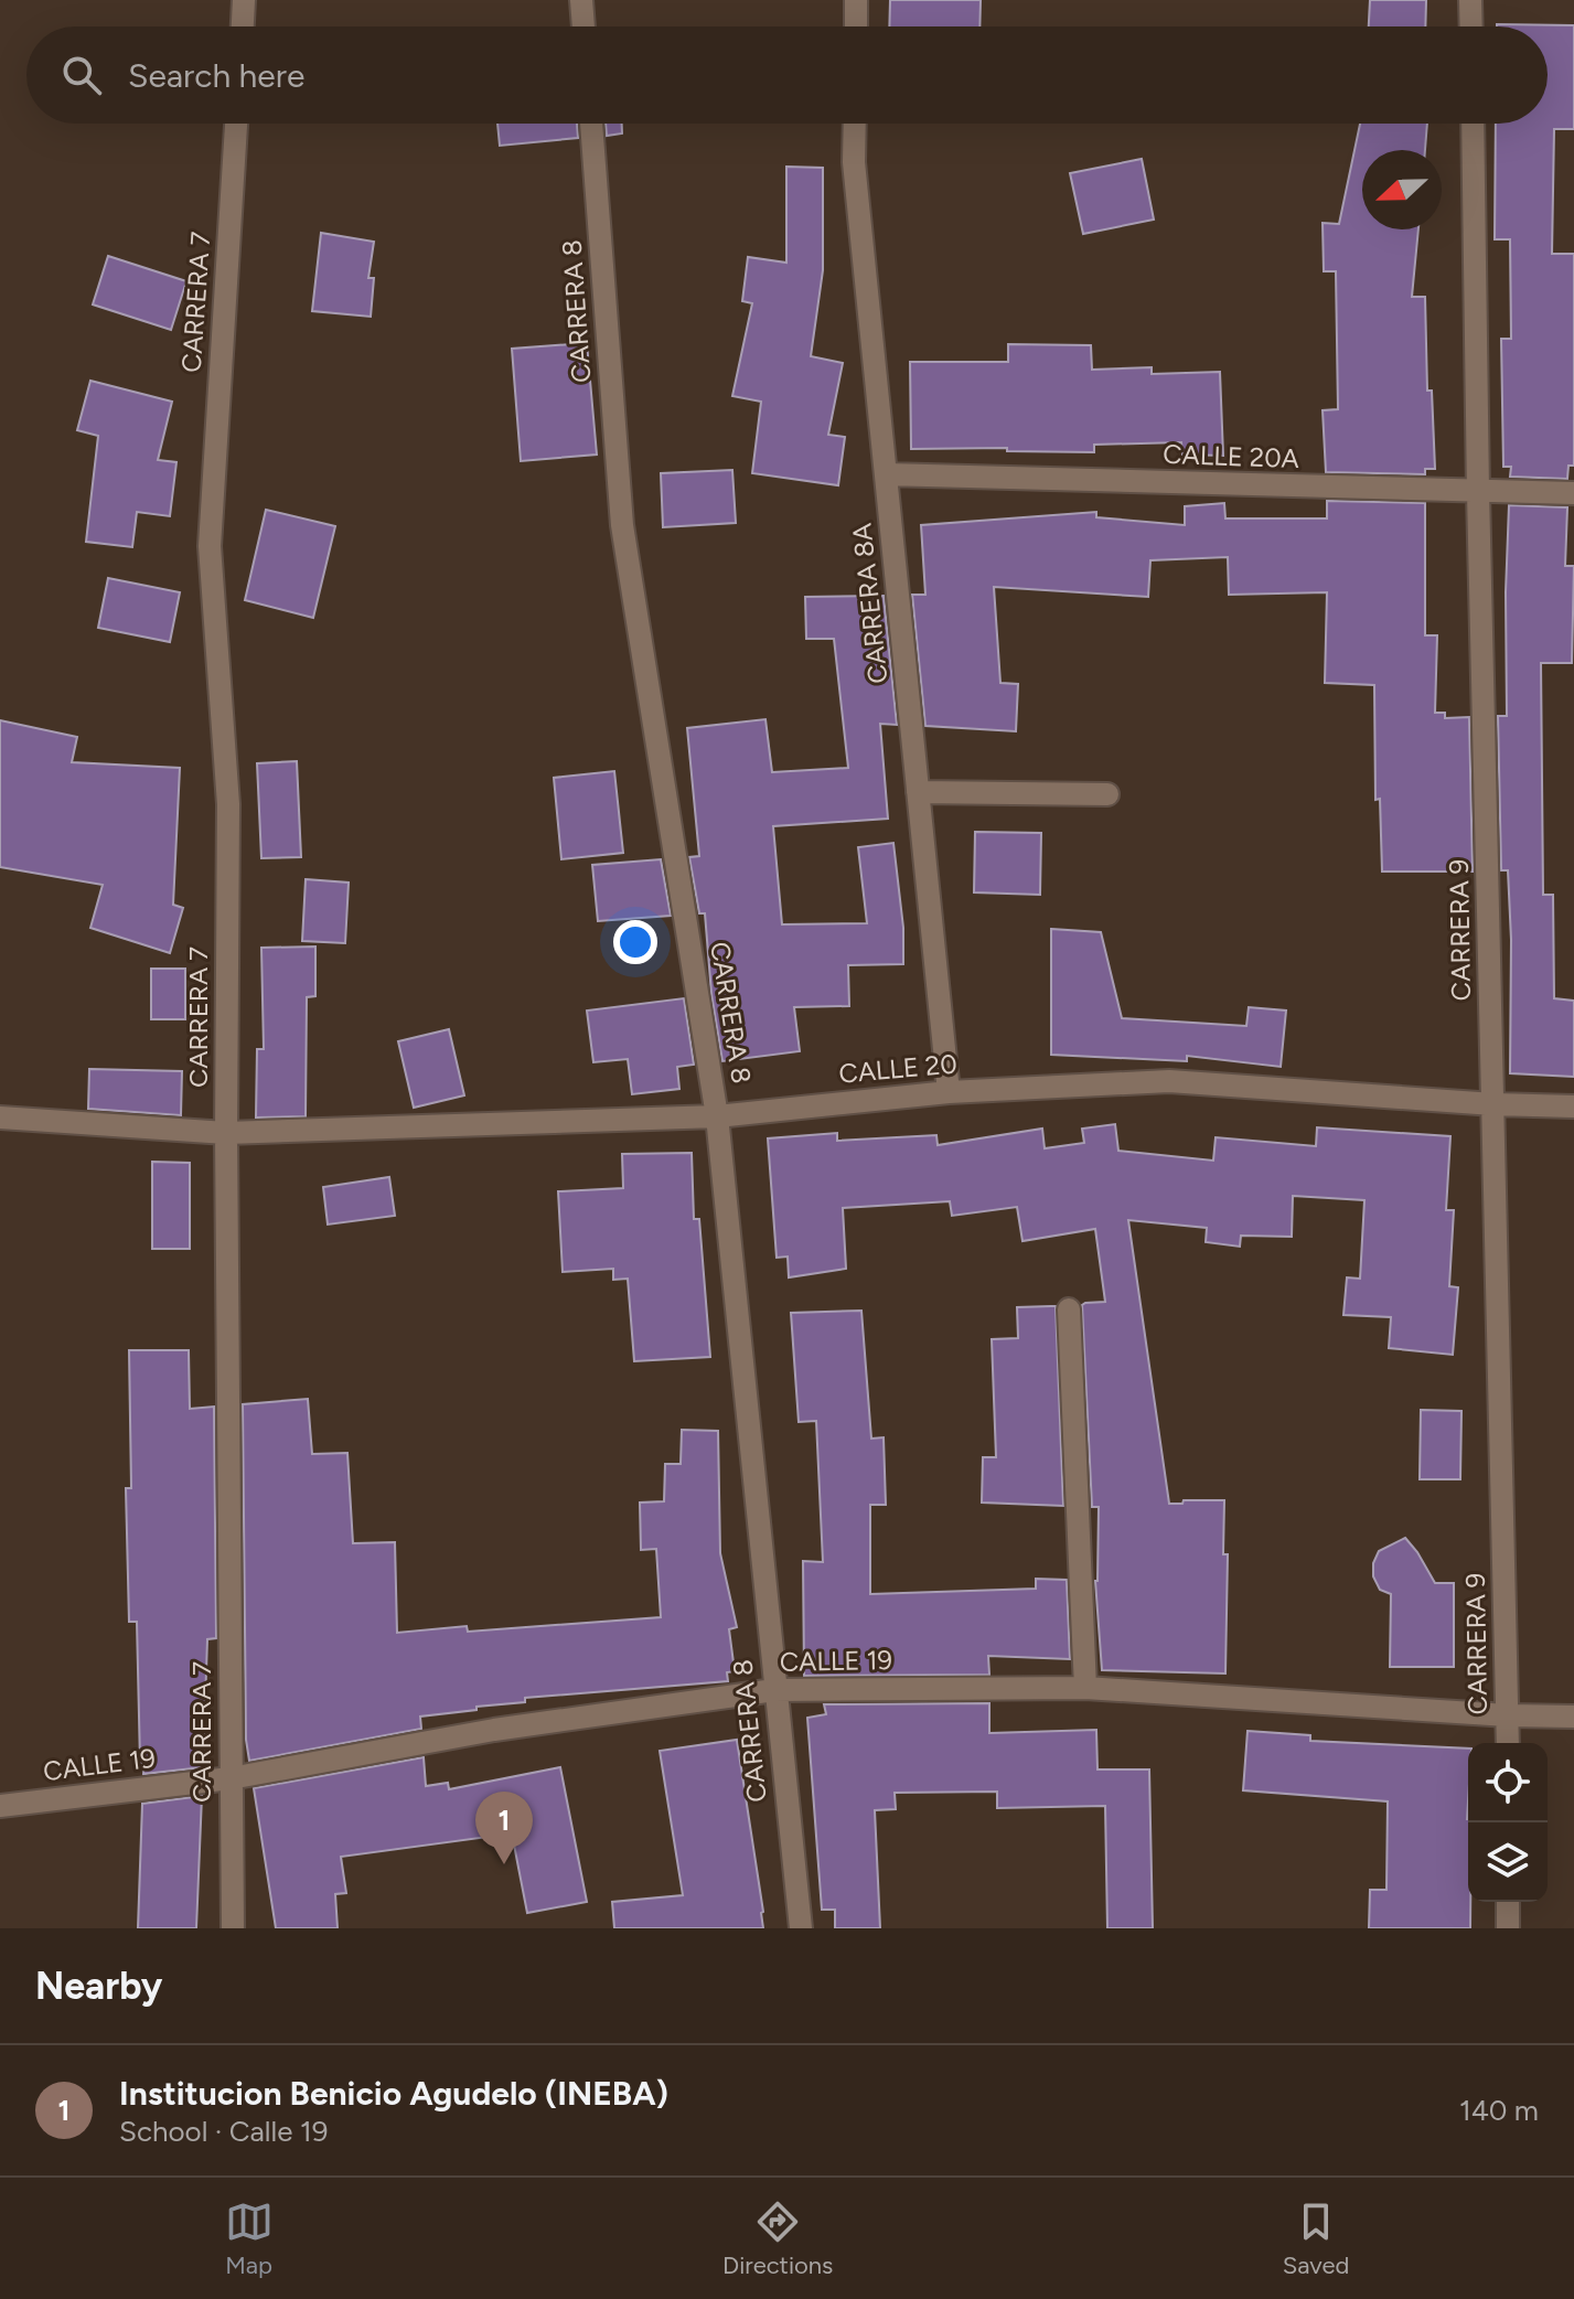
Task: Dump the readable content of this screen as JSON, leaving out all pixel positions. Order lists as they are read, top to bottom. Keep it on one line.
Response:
{"streets":{"street":["CARRERA 7","CARRERA 8","CALLE 20A","CARRERA 8A","CARRERA 9","CALLE 20","CALLE 19"]},"crossings":[["CARRERA 7","CALLE 20"],["CARRERA 7","CALLE 19"],["CARRERA 8","CALLE 20"],["CARRERA 8","CALLE 19"],["CALLE 20A","CARRERA 8A"],["CALLE 20A","CARRERA 9"],["CARRERA 8A","CALLE 20"],["CARRERA 9","CALLE 20"],["CARRERA 9","CALLE 19"]],"north":"left","page":{"search":"Search here","pins":"1","heading":"Nearby","list":[{"mark":"1","name":"Institucion Benicio Agudelo (INEBA)","note":"School · Calle 19","value":"140 m"}],"nav":["Map","Directions","Saved"]}}
